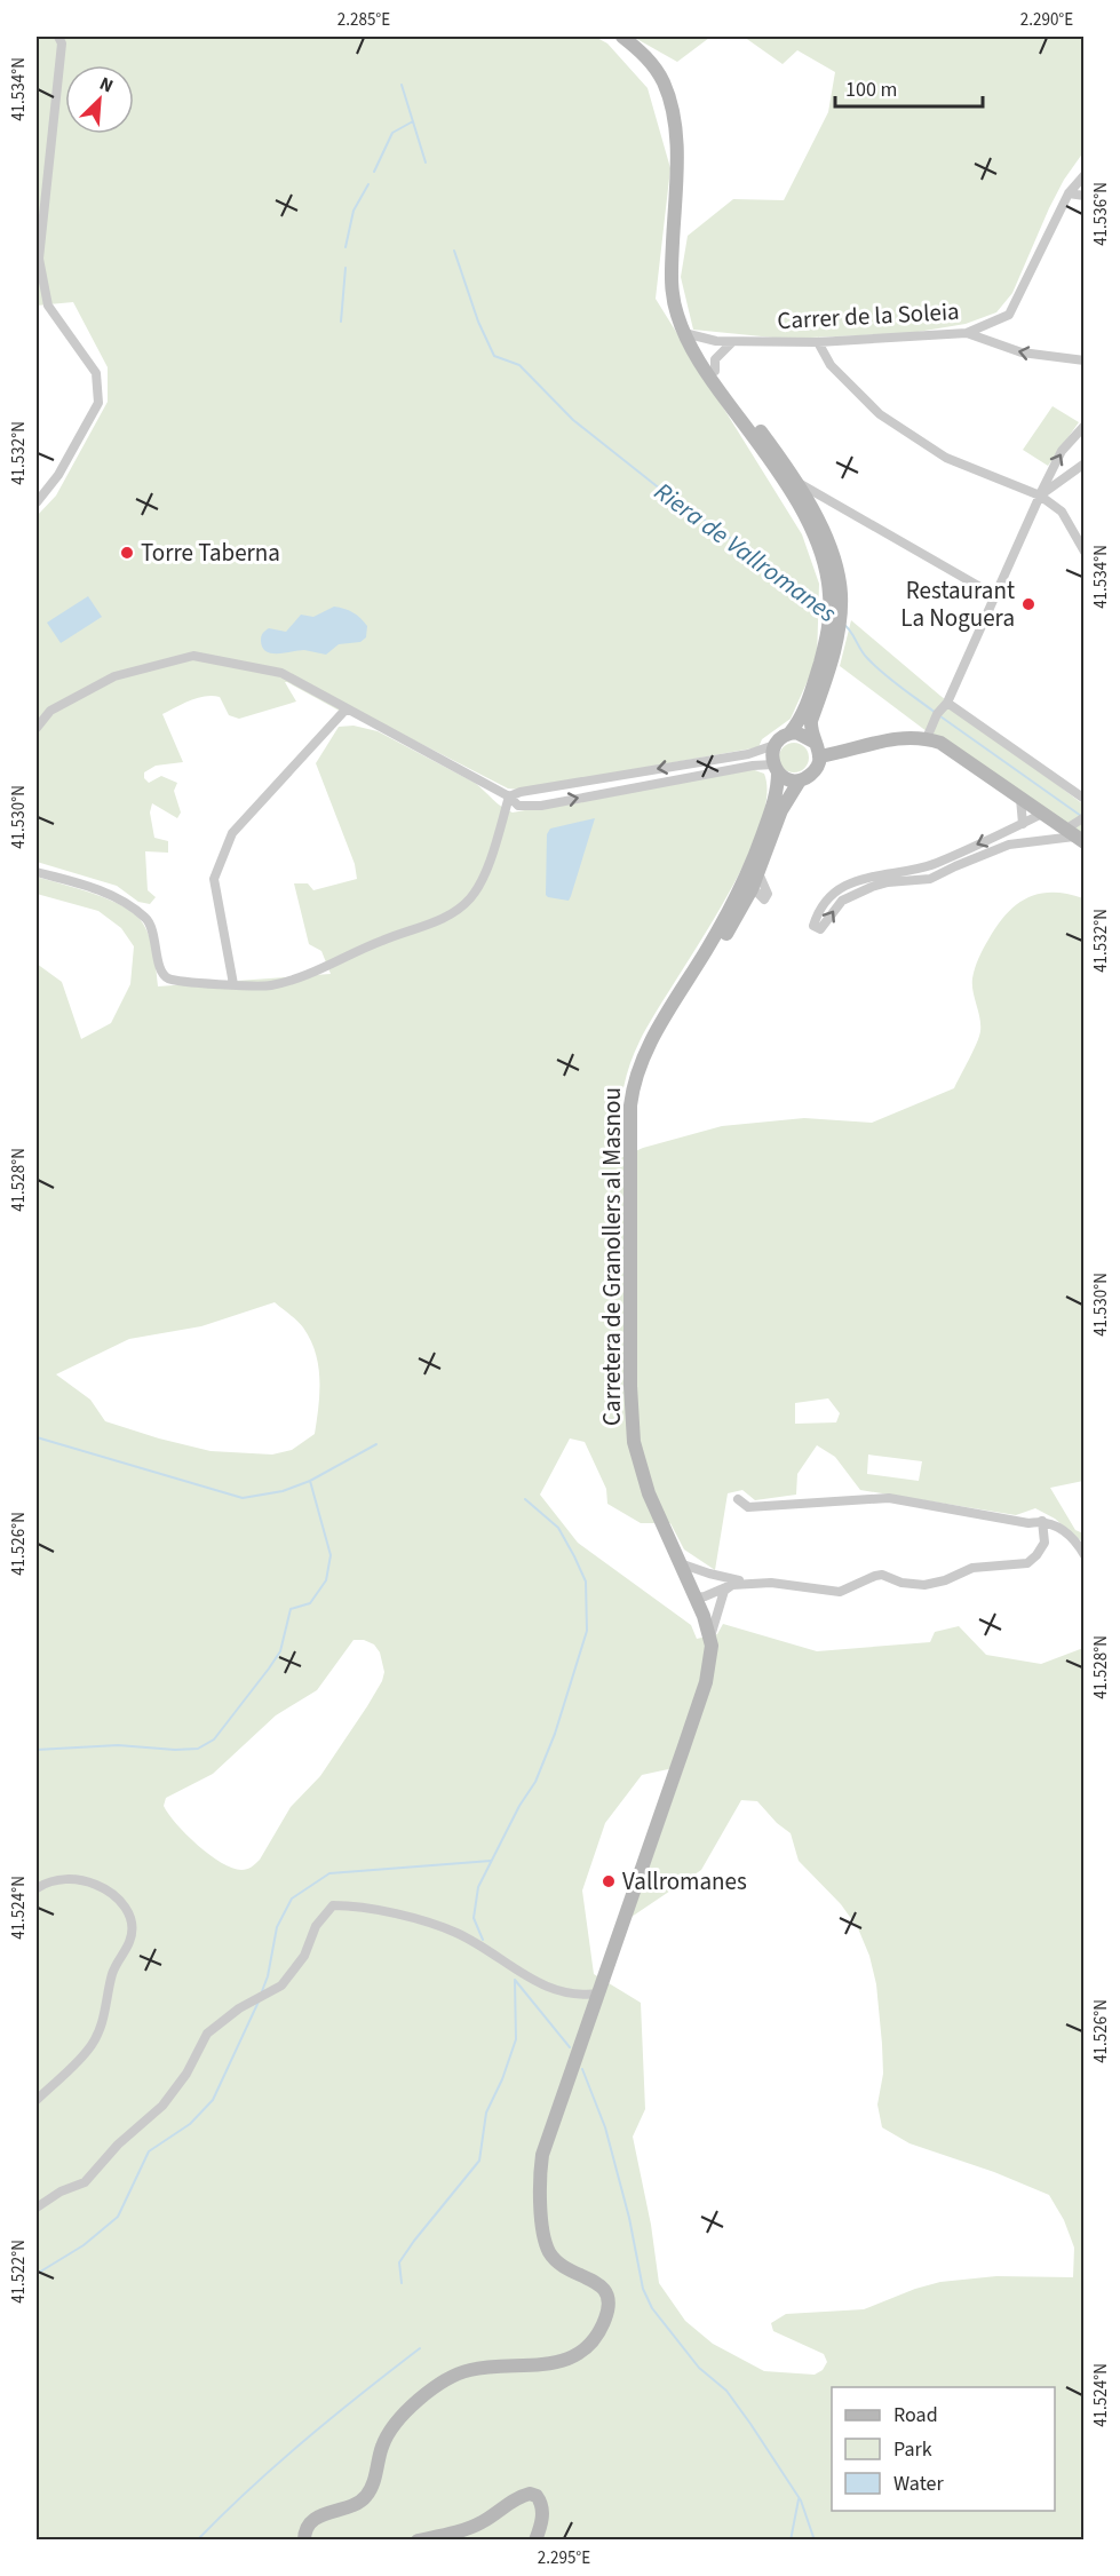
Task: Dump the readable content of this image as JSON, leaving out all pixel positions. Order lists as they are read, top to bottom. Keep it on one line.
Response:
{"streets":{"main road":["Carretera de Granollers al Masnou"],"street":["Carrer de la Soleia"]},"water":["Riera de Vallromanes"],"places":["Torre Taberna","Restaurant La Noguera","Vallromanes"],"legend":["Road","Park","Water"],"scale_bar":"100 m","north":"top right","coordinates":["2.285°E","2.290°E","41.534°N","41.536°N","41.532°N","41.530°N","41.528°N","41.526°N","41.524°N","41.522°N","2.295°E"]}
